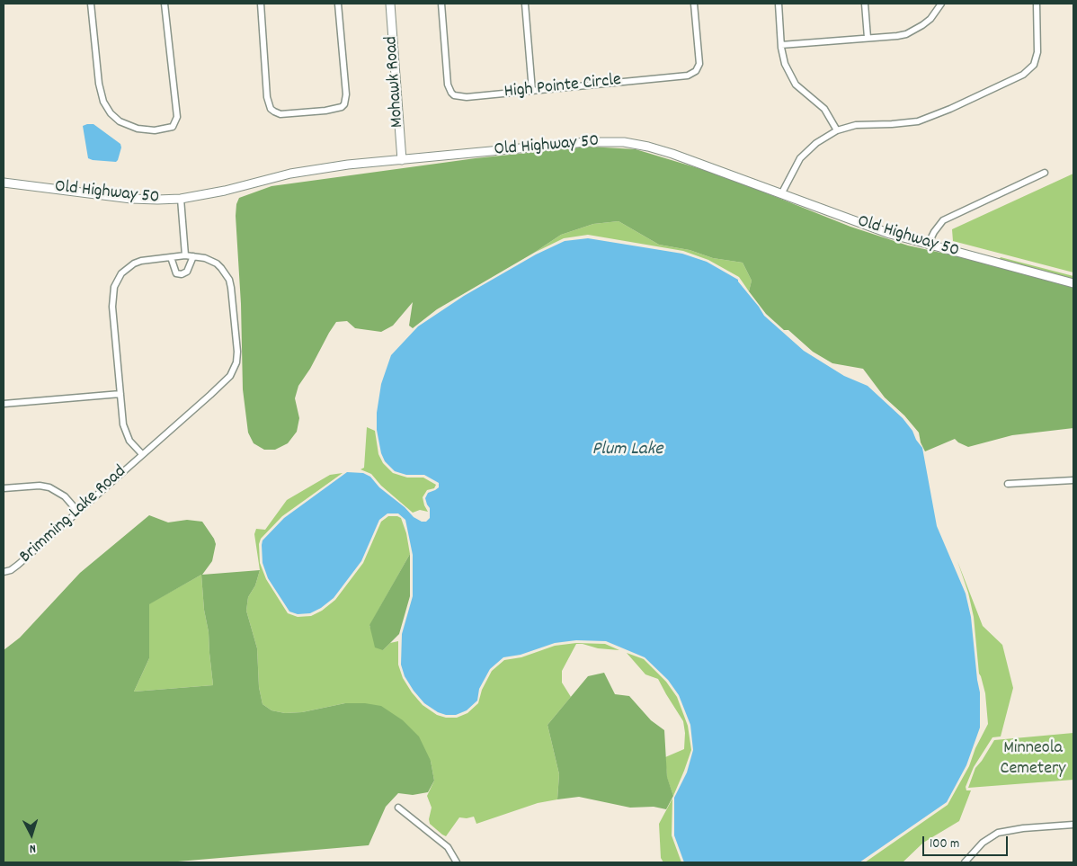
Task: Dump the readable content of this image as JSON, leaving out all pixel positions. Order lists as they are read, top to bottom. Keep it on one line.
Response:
{"streets":{"main road":["Mohawk Road","Old Highway 50"],"street":["High Pointe Circle","Brimming Lake Road"]},"crossings":[["Mohawk Road","Old Highway 50"]],"water":["Plum Lake"],"parks":["Minneola Cemetery"],"scale_bar":"100 m","north":"bottom"}
